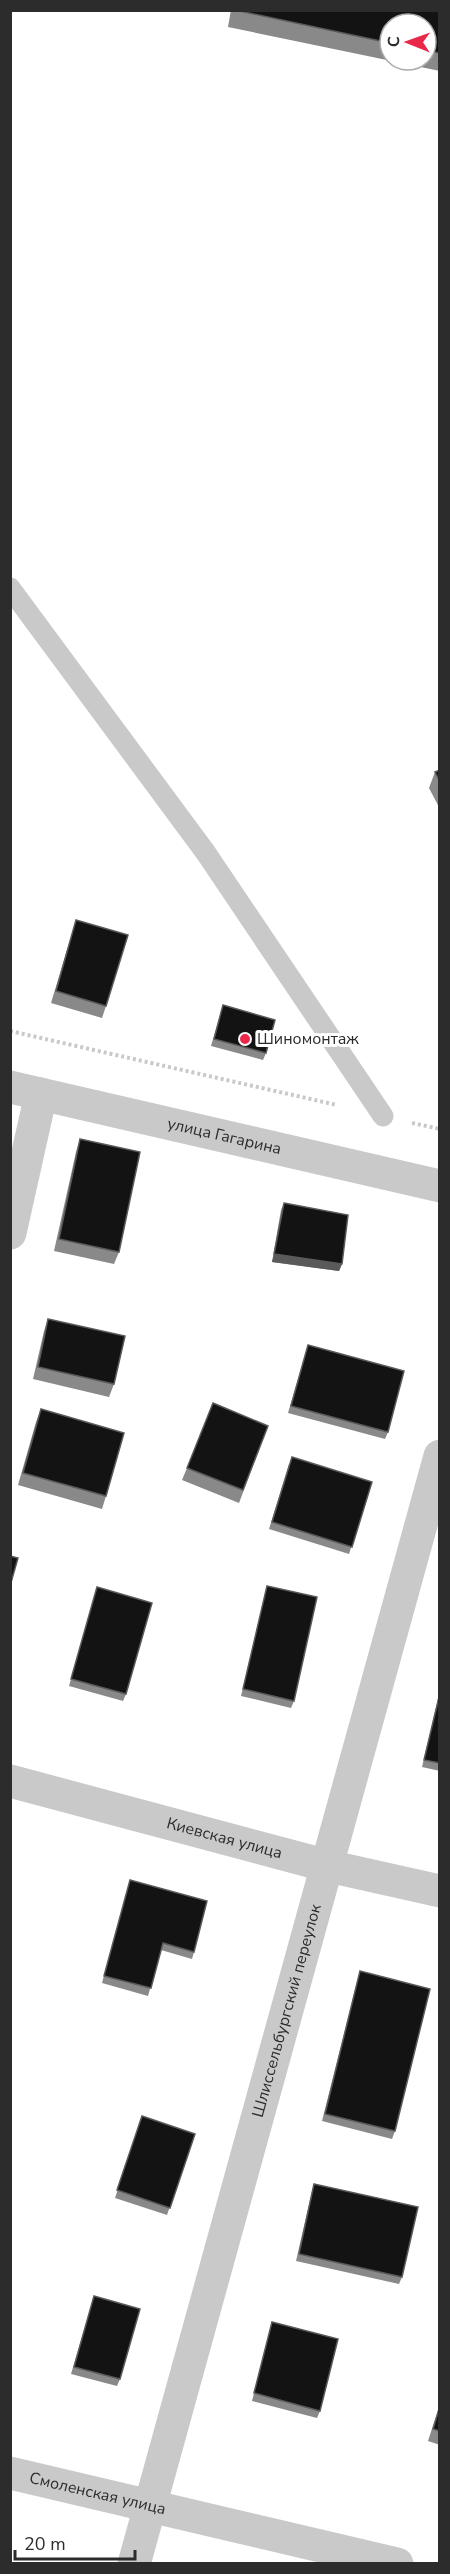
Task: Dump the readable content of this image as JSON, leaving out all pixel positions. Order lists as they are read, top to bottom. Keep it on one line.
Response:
{"streets":{"street":["улица Гагарина","Киевская улица","Шлиссельбургский переулок","Смоленская улица"]},"crossings":[["Киевская улица","Шлиссельбургский переулок"],["Шлиссельбургский переулок","Смоленская улица"]],"places":["Шиномонтаж"],"scale_bar":"20 m","north":"left"}
